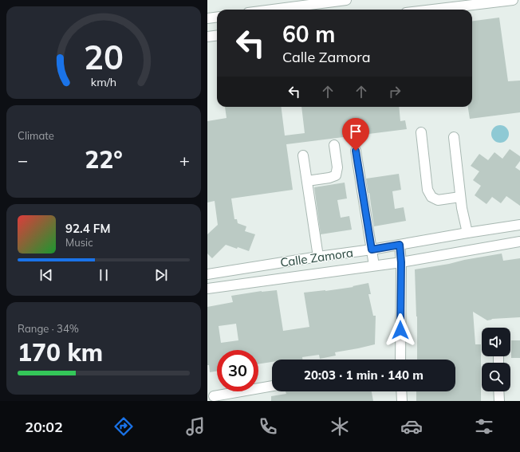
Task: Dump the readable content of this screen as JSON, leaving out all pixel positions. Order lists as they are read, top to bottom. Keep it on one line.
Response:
{"streets":{"street":["Calle Zamora"]},"page":{"turn":["60 m","Calle Zamora"],"tile":["Climate",["Range · 34%","170 km"]],"heat":["−","22°","+"],"song":["92.4 FM","Music"],"limit":"30","trip":"20:03 · 1 min · 140 m","tabs":"20:02","gauge":["20","km/h"]}}
